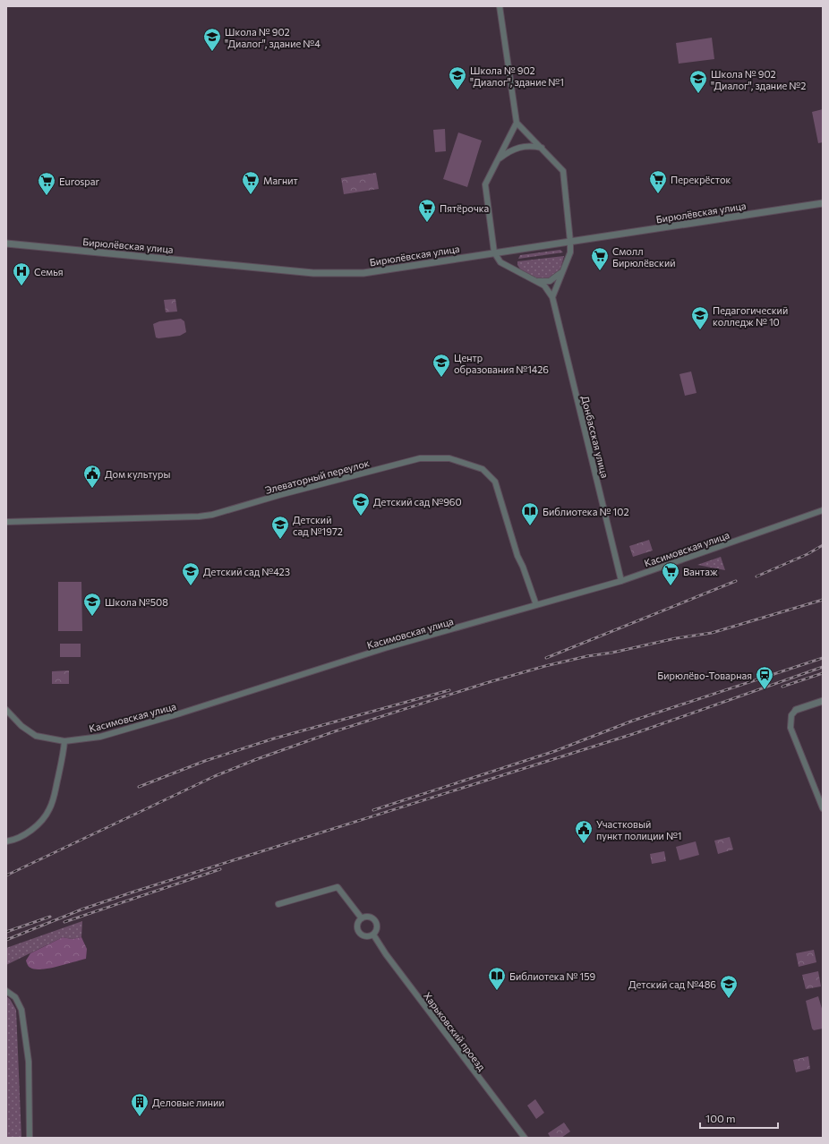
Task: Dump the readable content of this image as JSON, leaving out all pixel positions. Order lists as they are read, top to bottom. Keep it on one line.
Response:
{"streets":{"street":["Бирюлёвская улица","Донбасская улица","Элеваторный переулок","Касимовская улица","Харьковский проезд"]},"crossings":[["Донбасская улица","Касимовская улица"],["Элеваторный переулок","Касимовская улица"]],"places":{"school or university":["Школа № 902 \"Диалог\", здание №4","Школа № 902 \"Диалог\", здание №1","Школа № 902 \"Диалог\", здание №2","Педагогический колледж № 10","Центр образования №1426","Детский сад №960","Детский сад №1972","Детский сад №423","Школа №508","Детский сад №486"],"supermarket":["Перекрёсток","Магнит","Eurospar","Пятёрочка","Смолл Бирюлёвский","Вантаж"],"hospital":["Семья"],"public building":["Дом культуры","Участковый пункт полиции №1"],"library":["Библиотека № 102","Библиотека № 159"],"station":["Бирюлёво-Товарная"],"building":["Деловые линии"]},"scale_bar":"100 m"}
